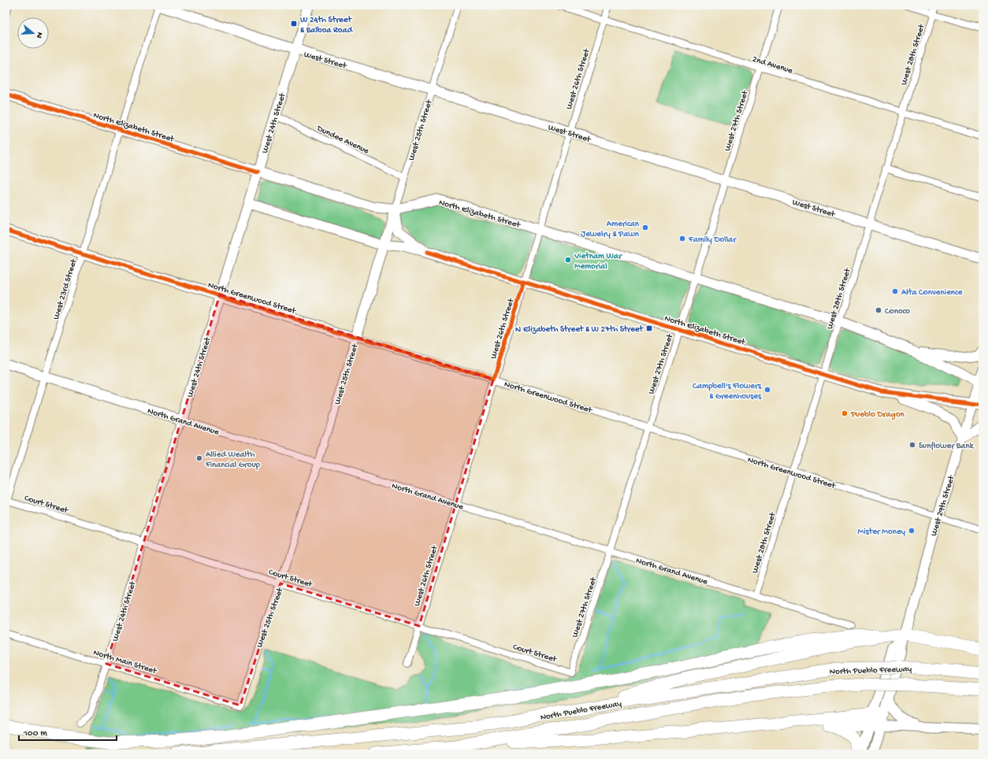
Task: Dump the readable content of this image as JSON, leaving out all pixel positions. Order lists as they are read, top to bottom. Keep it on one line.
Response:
{"streets":{"highway":["North Pueblo Freeway"],"main road":["West Street","West 24th Street","North Elizabeth Street","West 25th Street","North Greenwood Street","North Grand Avenue","West 29th Street"],"street":["West 28th Street","2nd Avenue","West 26th Street","West 27th Street","Dundee Avenue","West 23rd Street","Court Street","North Main Street"]},"crossings":[["West 28th Street","West Street"],["West 28th Street","2nd Avenue"],["West 28th Street","North Elizabeth Street"],["West 28th Street","North Greenwood Street"],["West 28th Street","North Grand Avenue"],["West Street","West 26th Street"],["West Street","West 27th Street"],["West Street","West 24th Street"],["West Street","West 25th Street"],["West Street","West 23rd Street"],["2nd Avenue","West 26th Street"],["2nd Avenue","West 27th Street"],["West 26th Street","North Elizabeth Street"],["West 26th Street","North Greenwood Street"],["West 26th Street","North Grand Avenue"],["West 26th Street","Court Street"],["West 27th Street","North Elizabeth Street"],["West 27th Street","North Greenwood Street"],["West 27th Street","North Grand Avenue"],["West 27th Street","Court Street"],["West 24th Street","North Elizabeth Street"],["West 24th Street","Dundee Avenue"],["West 24th Street","North Greenwood Street"],["West 24th Street","North Grand Avenue"],["West 24th Street","Court Street"],["West 24th Street","North Main Street"],["North Elizabeth Street","West 25th Street"],["North Elizabeth Street","West 23rd Street"],["North Elizabeth Street","West 29th Street"],["West 25th Street","Dundee Avenue"],["West 25th Street","North Greenwood Street"],["West 25th Street","North Grand Avenue"],["West 25th Street","Court Street"],["West 25th Street","North Main Street"],["West 23rd Street","North Greenwood Street"],["West 23rd Street","North Grand Avenue"],["West 23rd Street","Court Street"],["North Greenwood Street","West 29th Street"]],"places":{"transit":["W 24th Street & Balboa Road","N Elizabeth Street & W 27th Street"],"other":["American Jewelry & Pawn","Family Dollar","Vietnam War Memorial","Alta Convenience","Conoco","Campbell's Flowers & Greenhouses","Pueblo Dragon","Sunflower Bank","Allied Wealth Financial Group","Mister Money"]},"scale_bar":"100 m","north":"right"}
